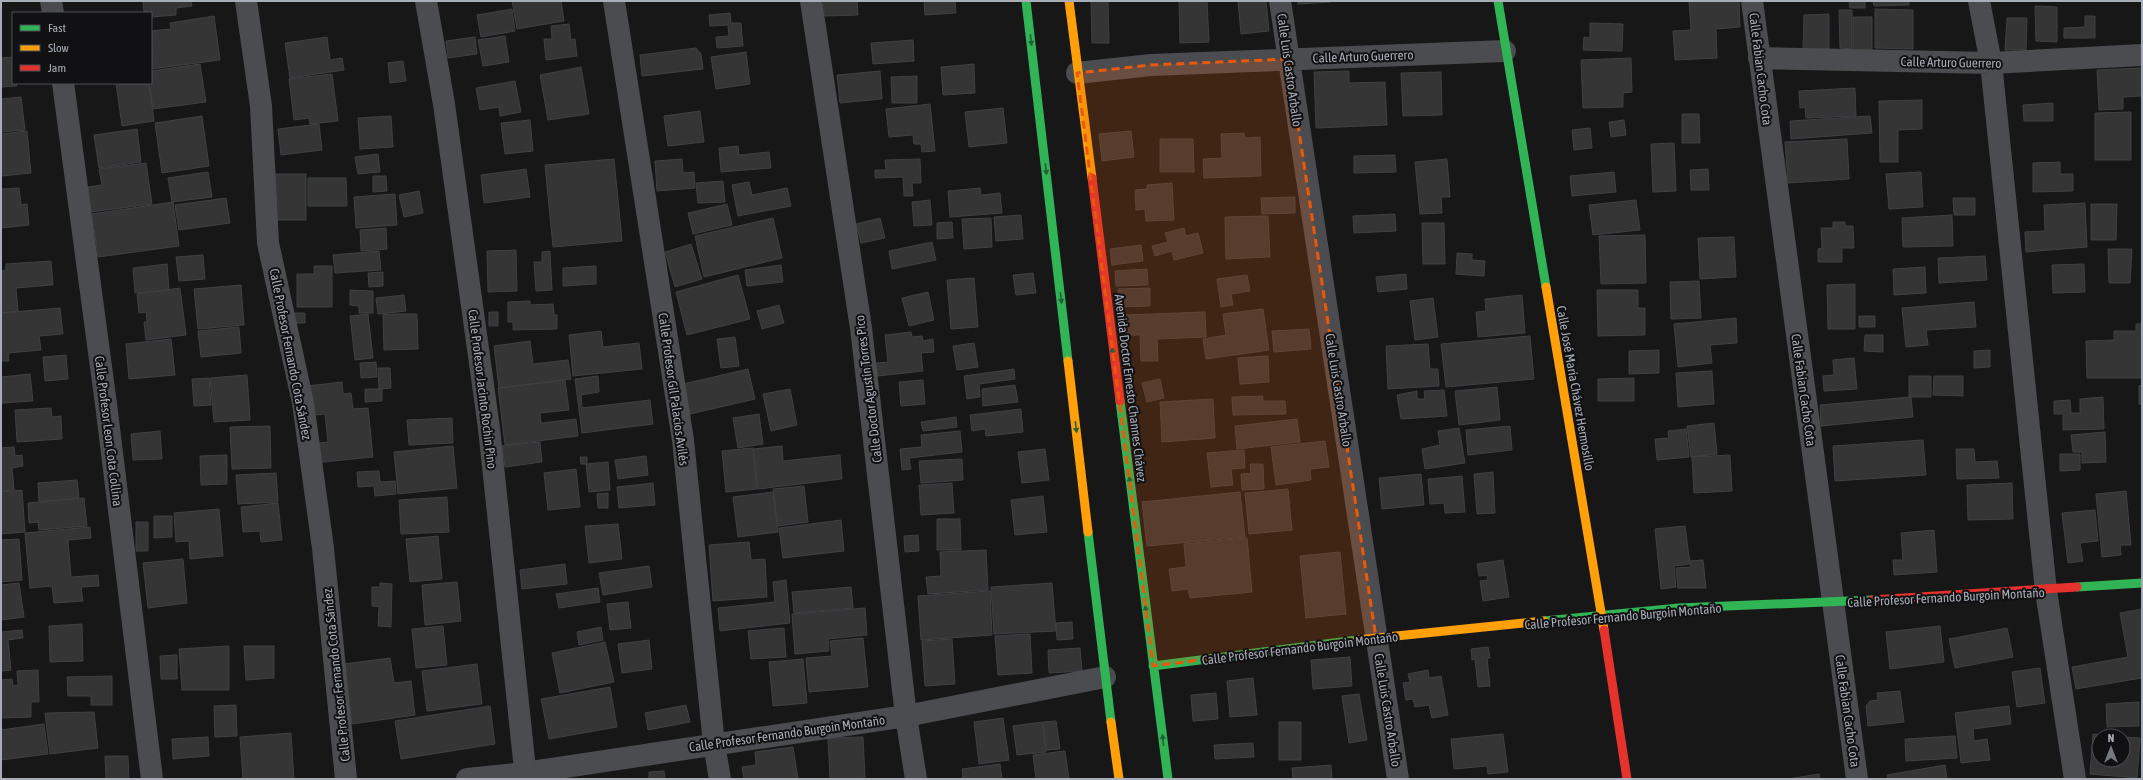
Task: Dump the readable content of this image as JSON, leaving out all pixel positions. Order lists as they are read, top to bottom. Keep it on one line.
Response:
{"streets":{"street":["Calle Arturo Guerrero","Calle Fabian Cacho Cota","Calle Luis Castro Arballo","Calle Profesor Fernando Cota Sández","Avenida Doctor Ernesto Channes Chávez","Calle José María Chávez Hermosillo","Calle Profesor Jacinto Rochin Pino","Calle Profesor Gil Palacios Avilés","Calle Doctor Agustín Torres Pico","Calle Profesor Leon Cota Collina","Calle Profesor Fernando Burgoin Montaño"]},"crossings":[["Calle Arturo Guerrero","Calle Fabian Cacho Cota"],["Calle Arturo Guerrero","Calle Luis Castro Arballo"],["Calle Arturo Guerrero","Avenida Doctor Ernesto Channes Chávez"],["Calle Arturo Guerrero","Calle José María Chávez Hermosillo"],["Calle Fabian Cacho Cota","Calle Profesor Fernando Burgoin Montaño"],["Calle Luis Castro Arballo","Calle Profesor Fernando Burgoin Montaño"],["Avenida Doctor Ernesto Channes Chávez","Calle Profesor Fernando Burgoin Montaño"],["Calle José María Chávez Hermosillo","Calle Profesor Fernando Burgoin Montaño"],["Calle Profesor Jacinto Rochin Pino","Calle Profesor Fernando Burgoin Montaño"],["Calle Profesor Gil Palacios Avilés","Calle Profesor Fernando Burgoin Montaño"],["Calle Doctor Agustín Torres Pico","Calle Profesor Fernando Burgoin Montaño"]],"legend":["Fast","Slow","Jam"],"north":"top"}
